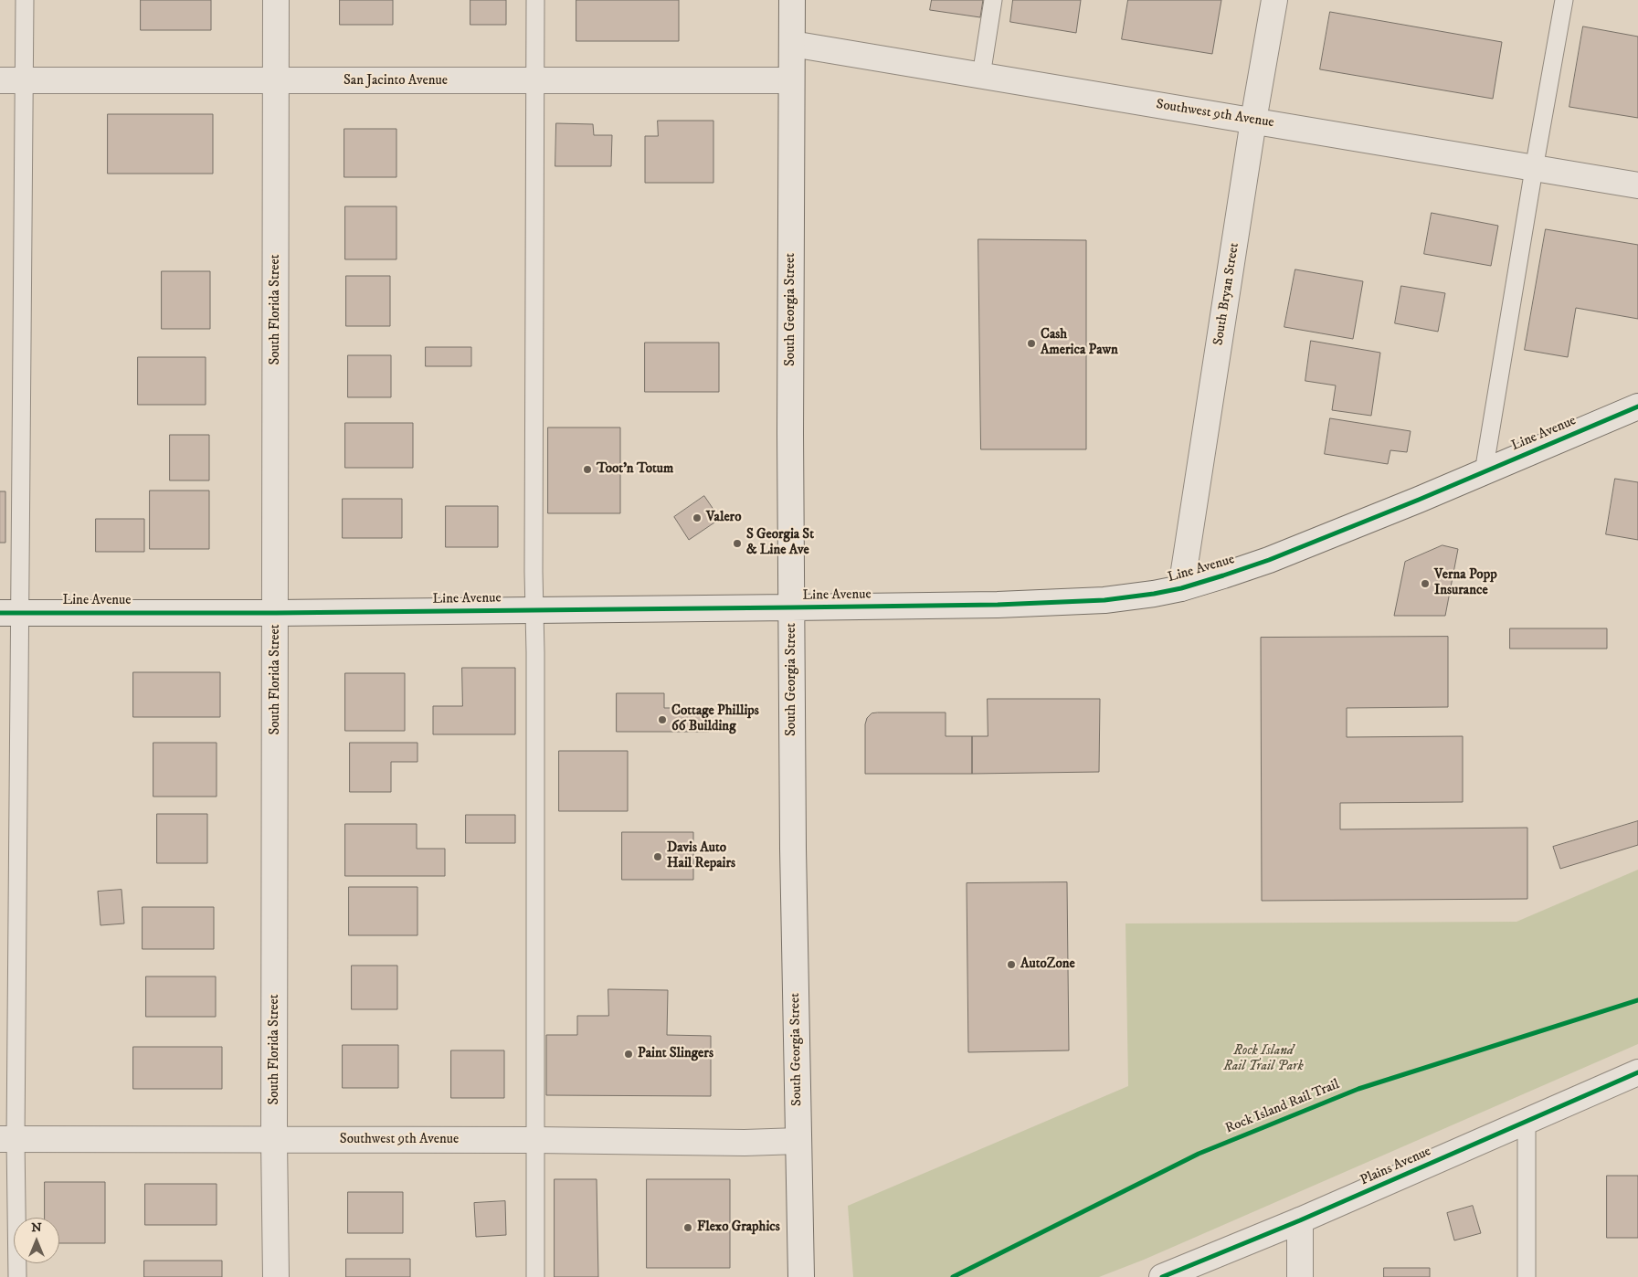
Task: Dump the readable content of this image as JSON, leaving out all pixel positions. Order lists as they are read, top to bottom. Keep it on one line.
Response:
{"streets":{"street":["San Jacinto Avenue","Southwest 9th Avenue","South Bryan Street","South Florida Street","South Georgia Street","Line Avenue","Plains Avenue"],"cycle path":["Rock Island Rail Trail"]},"crossings":[["San Jacinto Avenue","South Florida Street"],["San Jacinto Avenue","South Georgia Street"],["Southwest 9th Avenue","South Bryan Street"],["Southwest 9th Avenue","South Florida Street"],["Southwest 9th Avenue","South Georgia Street"],["South Bryan Street","Line Avenue"],["South Florida Street","Line Avenue"],["South Georgia Street","Line Avenue"]],"parks":["Rock Island Rail Trail Park"],"places":["Cash America Pawn","Toot'n Totum","Valero","S Georgia St & Line Ave","Verna Popp Insurance","Cottage Phillips 66 Building","Davis Auto Hail Repairs","AutoZone","Paint Slingers","Flexo Graphics"],"north":"top"}
